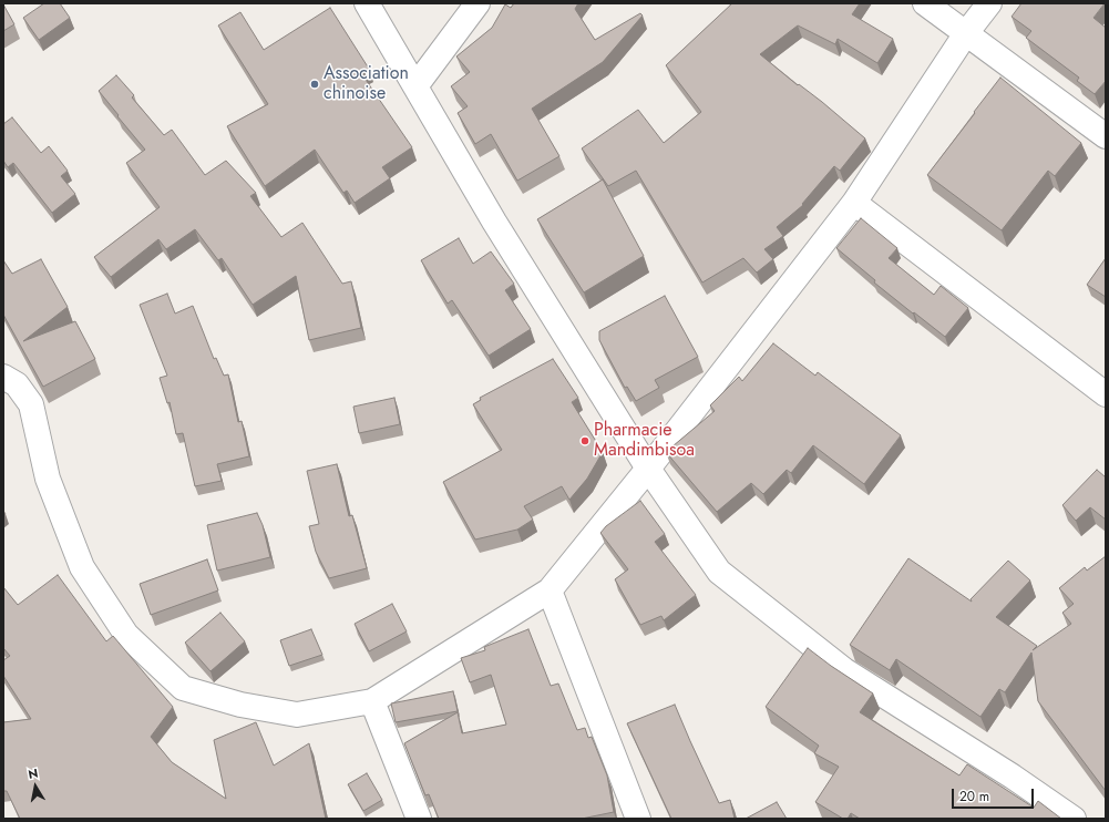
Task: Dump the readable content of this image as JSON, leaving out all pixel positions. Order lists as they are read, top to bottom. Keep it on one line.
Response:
{"places":["Association chinoise","Pharmacie Mandimbisoa"],"scale_bar":"20 m","north":"top"}
